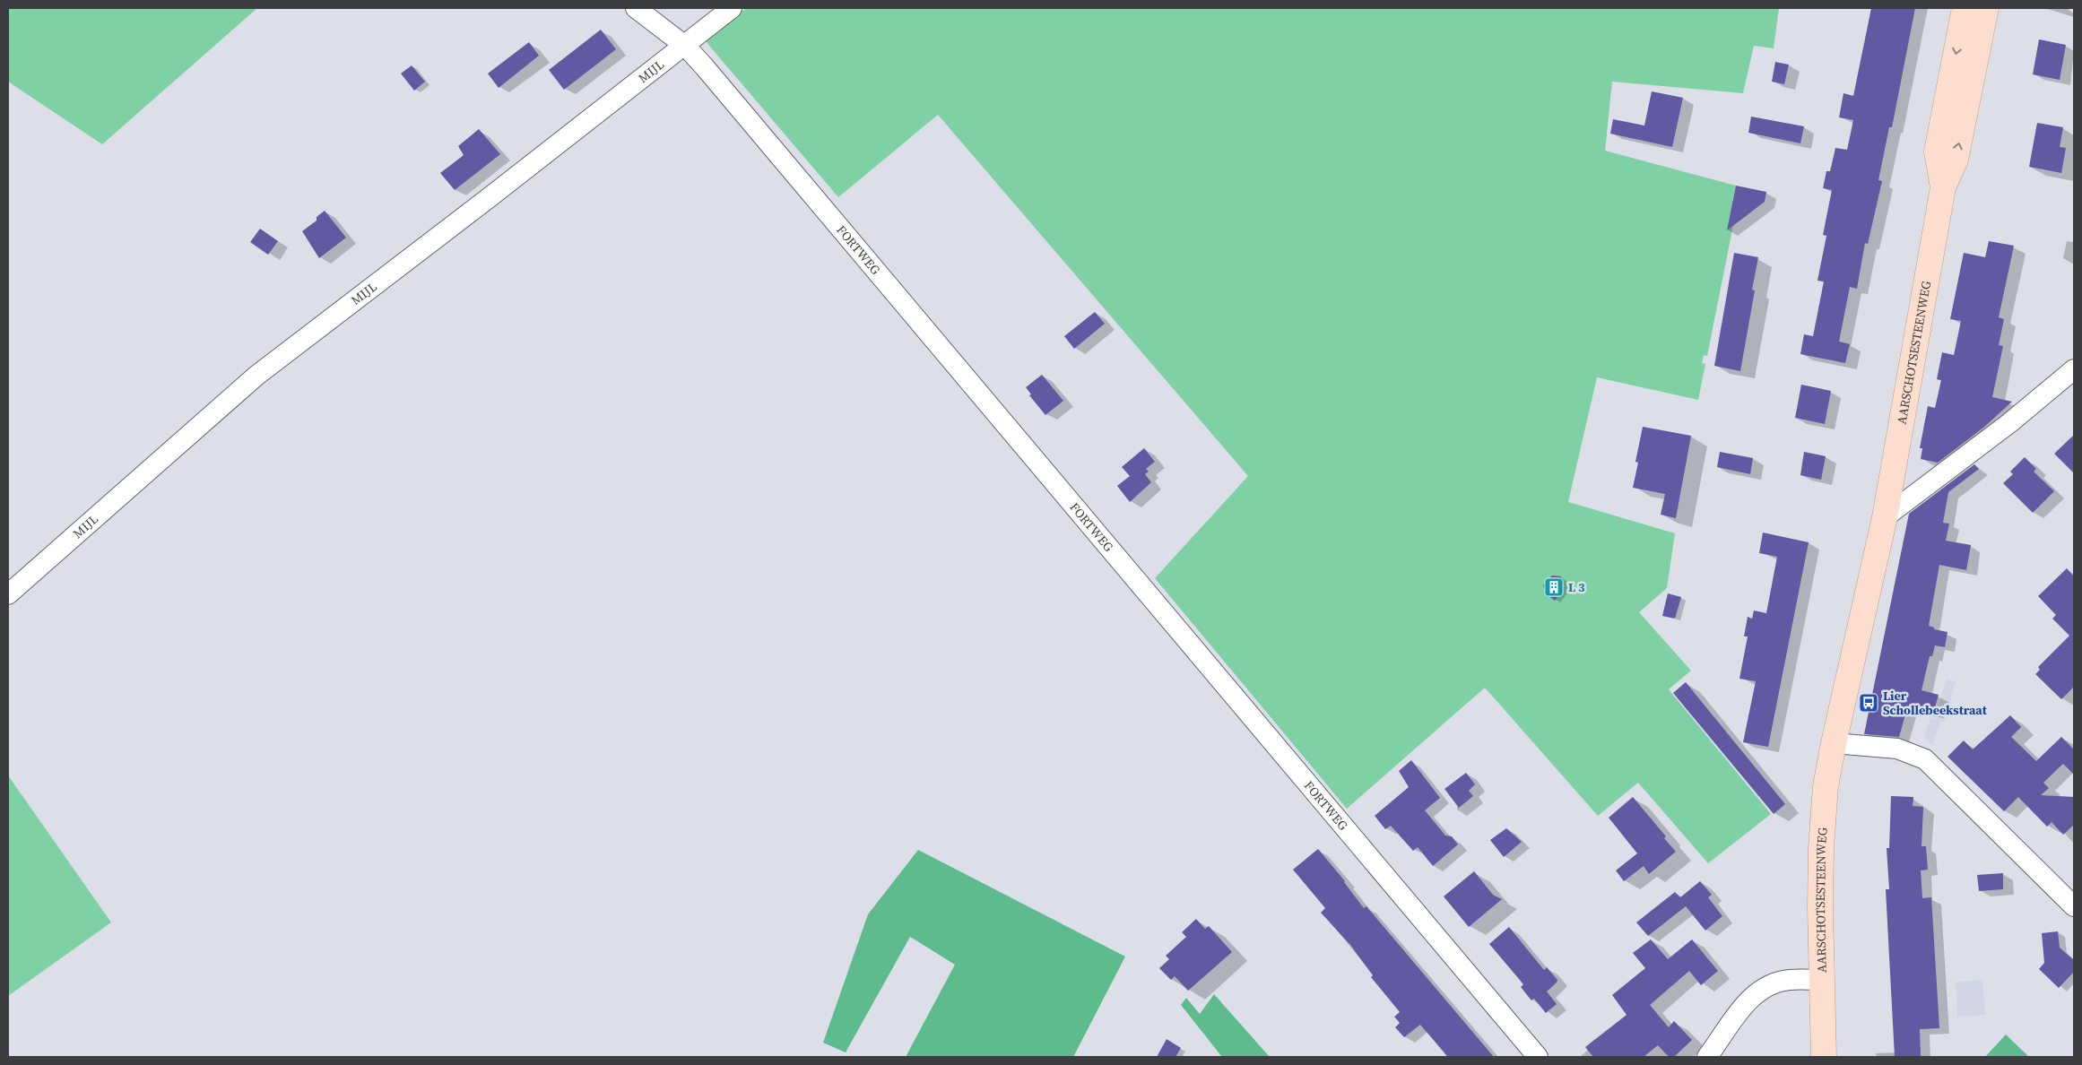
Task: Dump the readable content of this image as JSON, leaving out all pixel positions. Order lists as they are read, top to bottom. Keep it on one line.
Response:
{"streets":{"main road":["AARSCHOTSESTEENWEG"],"street":["MIJL","FORTWEG"]},"crossings":[["MIJL","FORTWEG"]],"places":{"building":["L 3"],"bus stop":["Lier Schollebeekstraat"]}}
